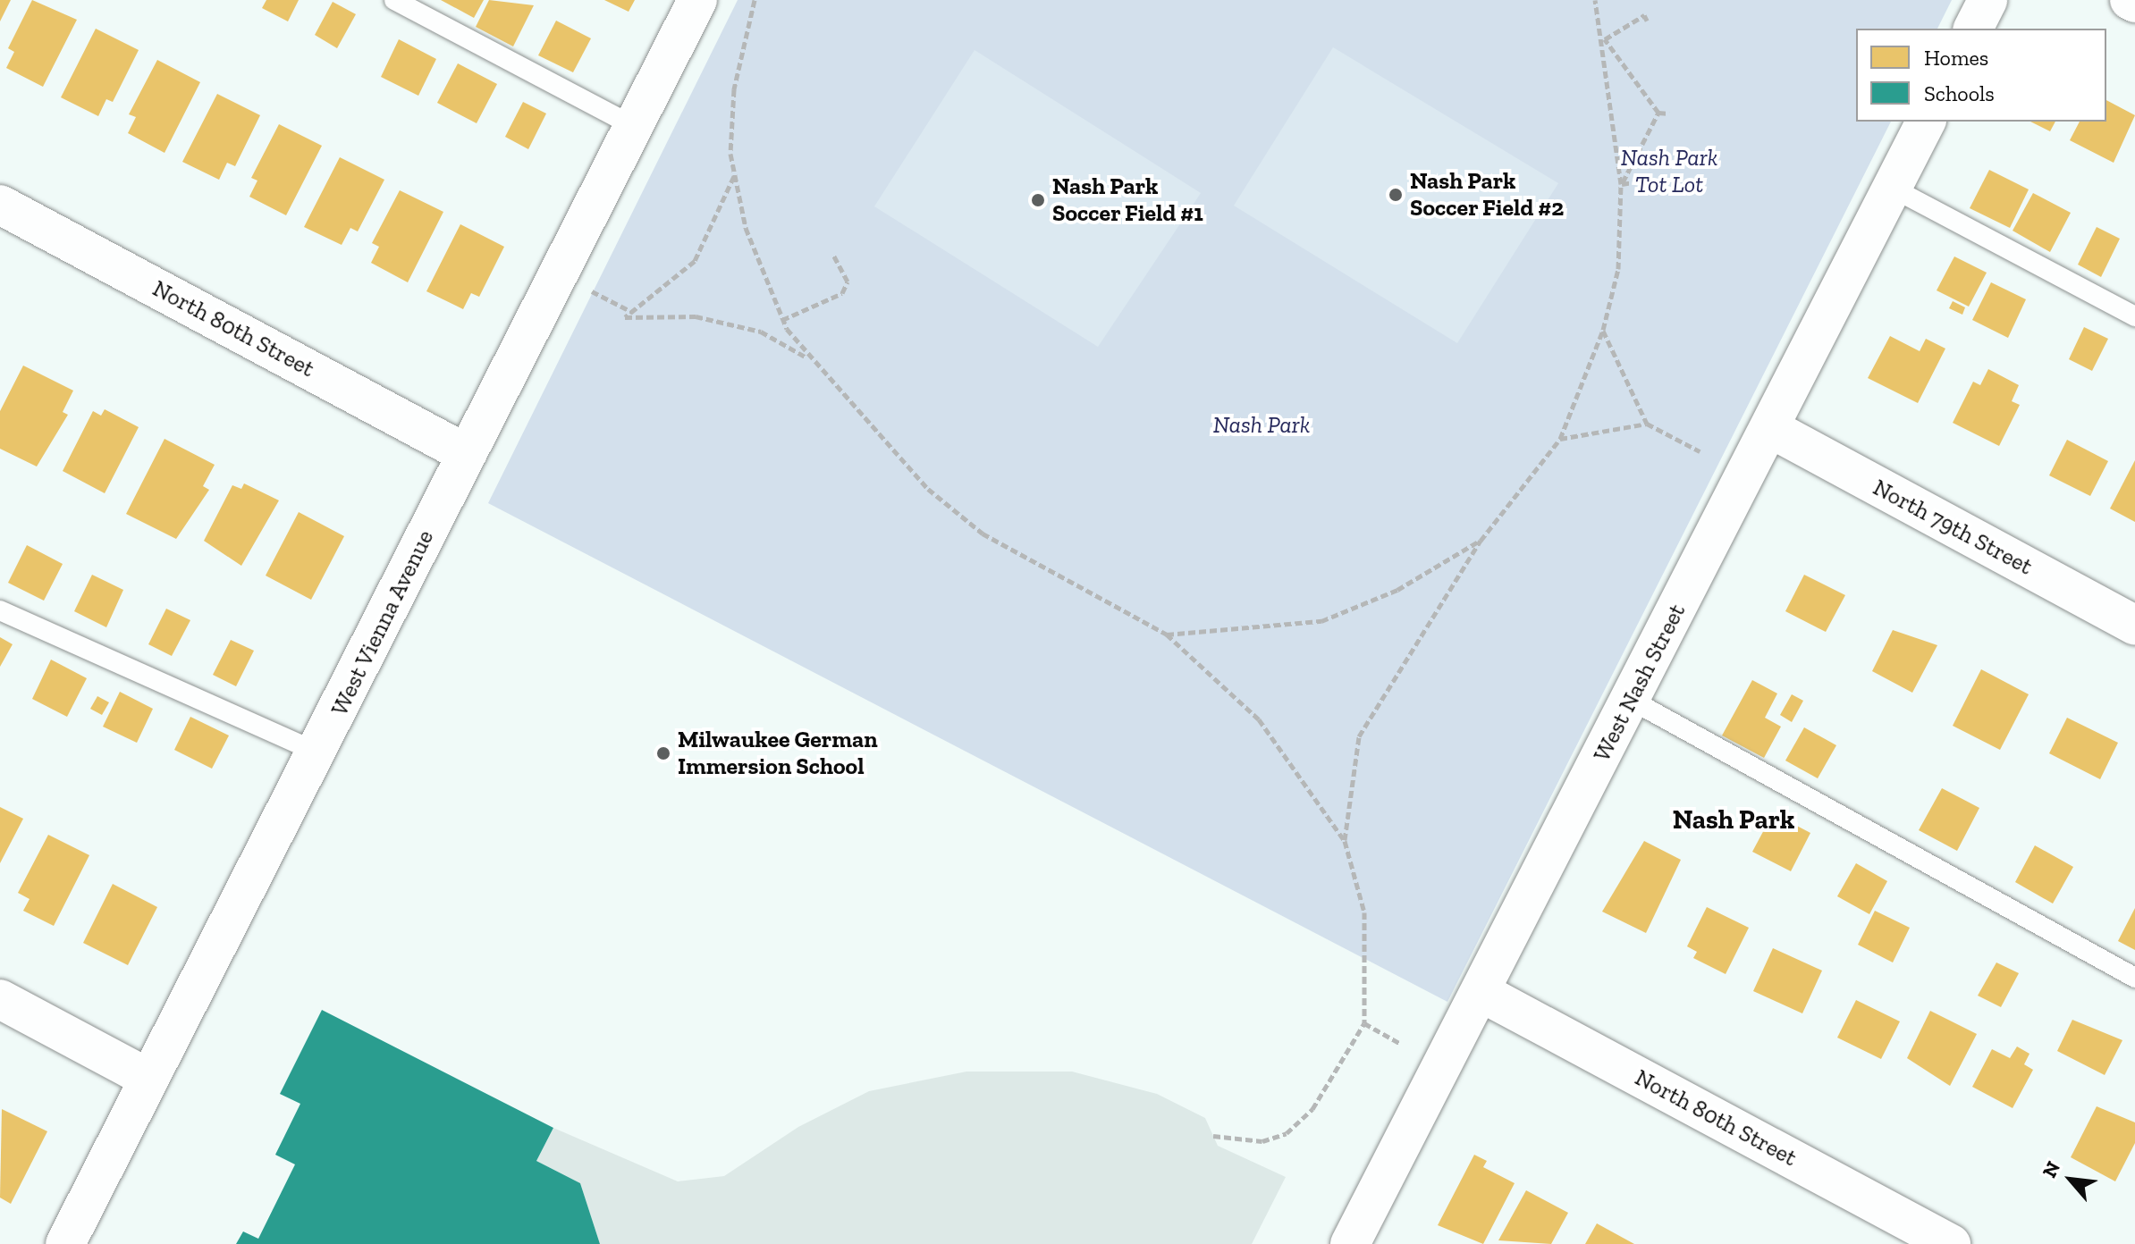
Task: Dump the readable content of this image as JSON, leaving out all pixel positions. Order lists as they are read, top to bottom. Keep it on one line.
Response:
{"streets":{"street":["North 80th Street","North 79th Street","West Vienna Avenue","West Nash Street"]},"crossings":[["North 80th Street","West Vienna Avenue"],["North 80th Street","West Nash Street"],["North 79th Street","West Nash Street"]],"districts":["Nash Park"],"parks":["Nash Park Tot Lot","Nash Park"],"places":["Nash Park Soccer Field #2","Nash Park Soccer Field #1","Milwaukee German Immersion School"],"legend":["Homes","Schools"],"north":"top left"}
